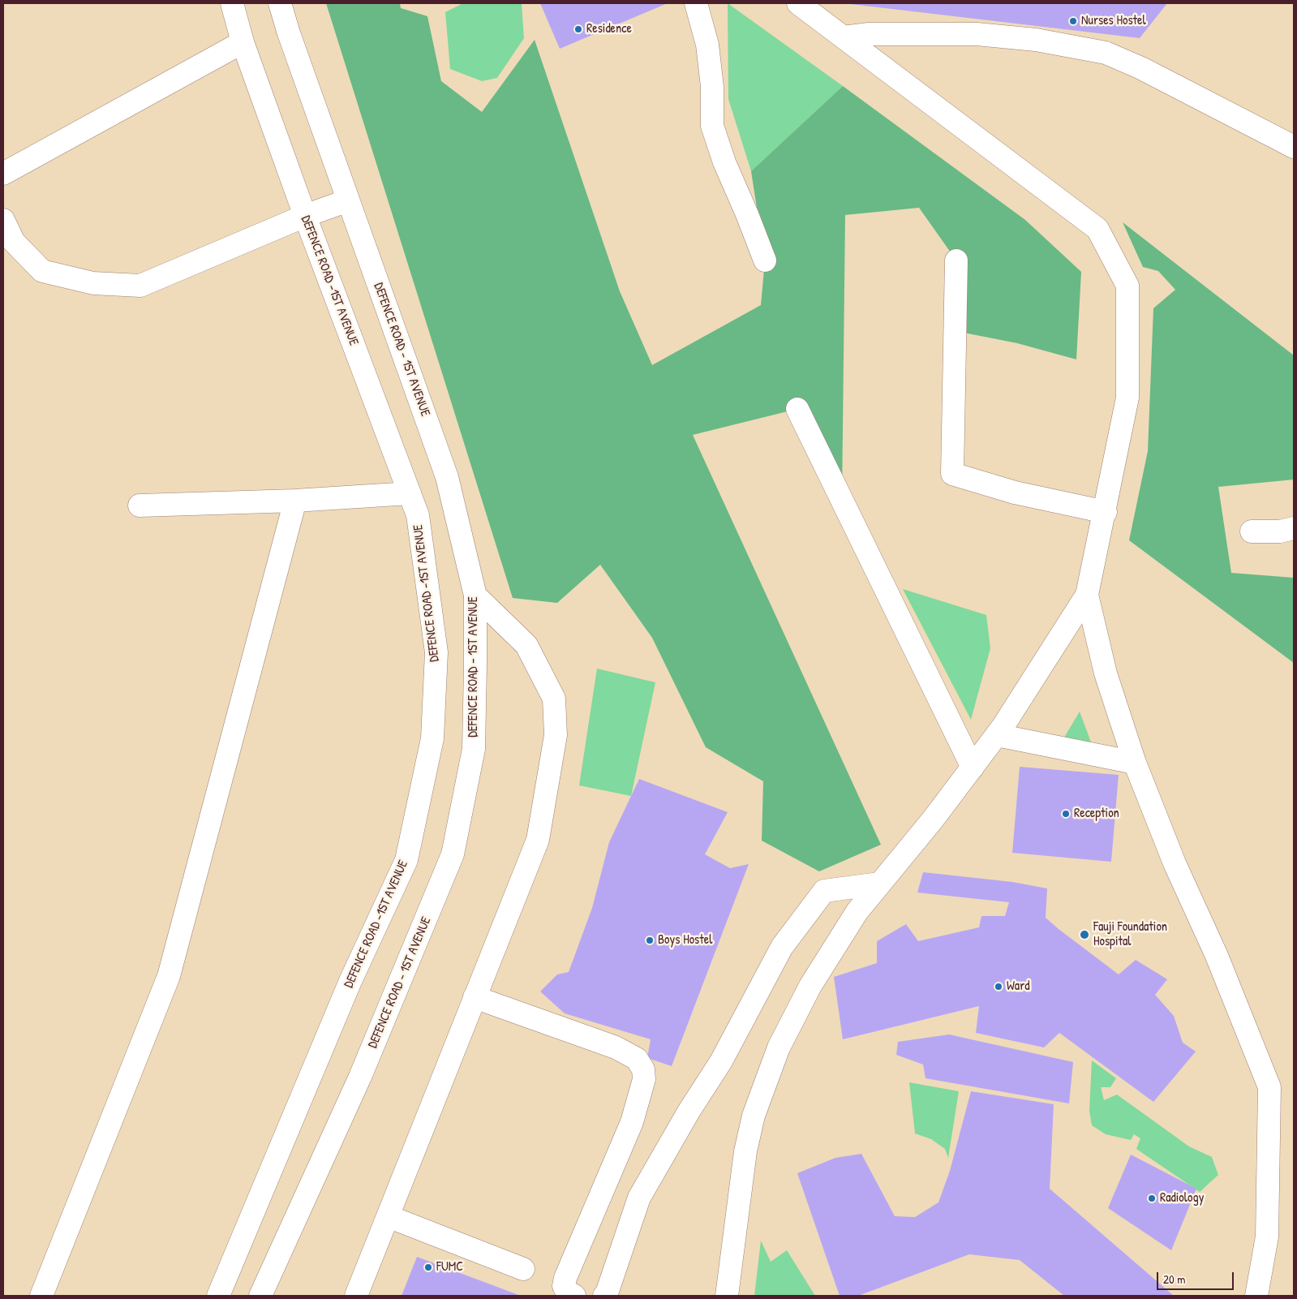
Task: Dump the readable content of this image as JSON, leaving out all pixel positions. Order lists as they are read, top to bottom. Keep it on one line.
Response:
{"streets":{"street":["DEFENCE ROAD -1ST AVENUE","DEFENCE ROAD - 1ST AVENUE"]},"places":["Nurses Hostel","Residence","Reception","Fauji Foundation Hospital","Boys Hostel","Ward","Radiology","FUMC"],"scale_bar":"20 m"}
